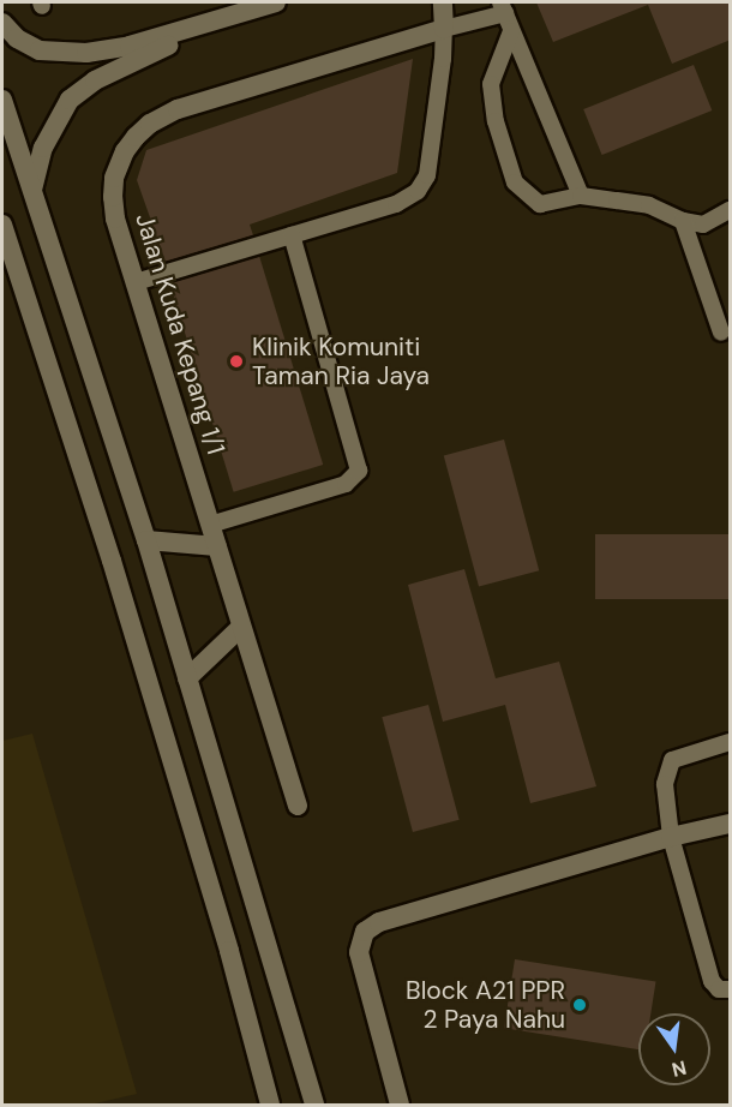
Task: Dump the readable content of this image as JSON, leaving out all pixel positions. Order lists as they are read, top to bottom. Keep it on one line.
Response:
{"streets":{"street":["Jalan Kuda Kepang 1/1"]},"places":["Klinik Komuniti Taman Ria Jaya","Block A21 PPR 2 Paya Nahu"],"north":"bottom"}
